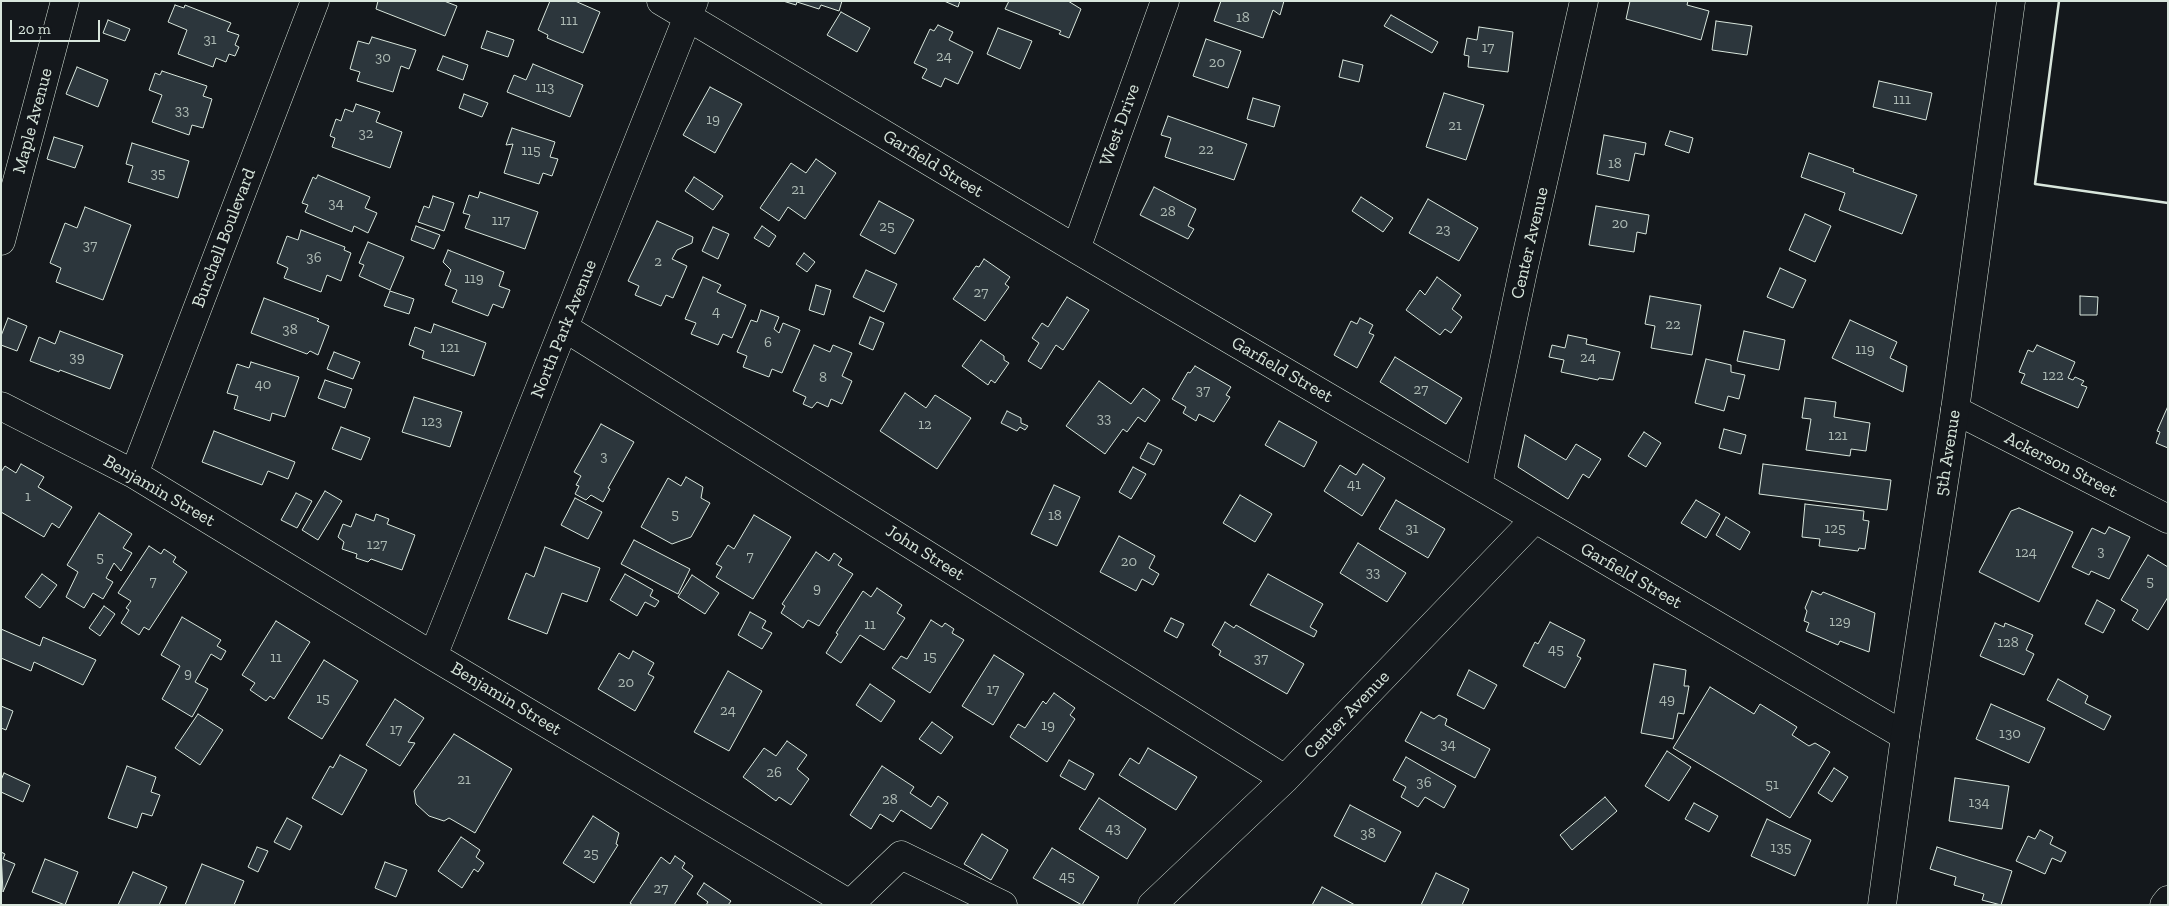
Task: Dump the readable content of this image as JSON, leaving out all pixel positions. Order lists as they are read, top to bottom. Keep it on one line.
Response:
{"streets":{"street":["Maple Avenue","West Drive","Garfield Street","Burchell Boulevard","Center Avenue","North Park Avenue","5th Avenue","Ackerson Street","Benjamin Street","John Street"]},"crossings":[["West Drive","Garfield Street"],["Garfield Street","Center Avenue"],["Garfield Street","North Park Avenue"],["Garfield Street","5th Avenue"],["Burchell Boulevard","Benjamin Street"],["Center Avenue","John Street"],["North Park Avenue","Benjamin Street"],["North Park Avenue","John Street"],["5th Avenue","Ackerson Street"]],"house_numbers":["18","111","31","17","24","30","20","113","111","33","19","21","32","22","115","18","35","21","34","28","117","20","25","23","37","36","2","119","27","4","22","38","6","121","119","39","24","122","8","40","27","37","33","123","12","121","3","41","1","5","18","31","125","127","3","124","7","5","20","33","7","5","9","129","11","128","45","15","11","37","9","20","17","15","49","24","19","17","130","34","26","21","36","51","28","134","43","38","135","25","45","27"],"scale_bar":"20 m"}
